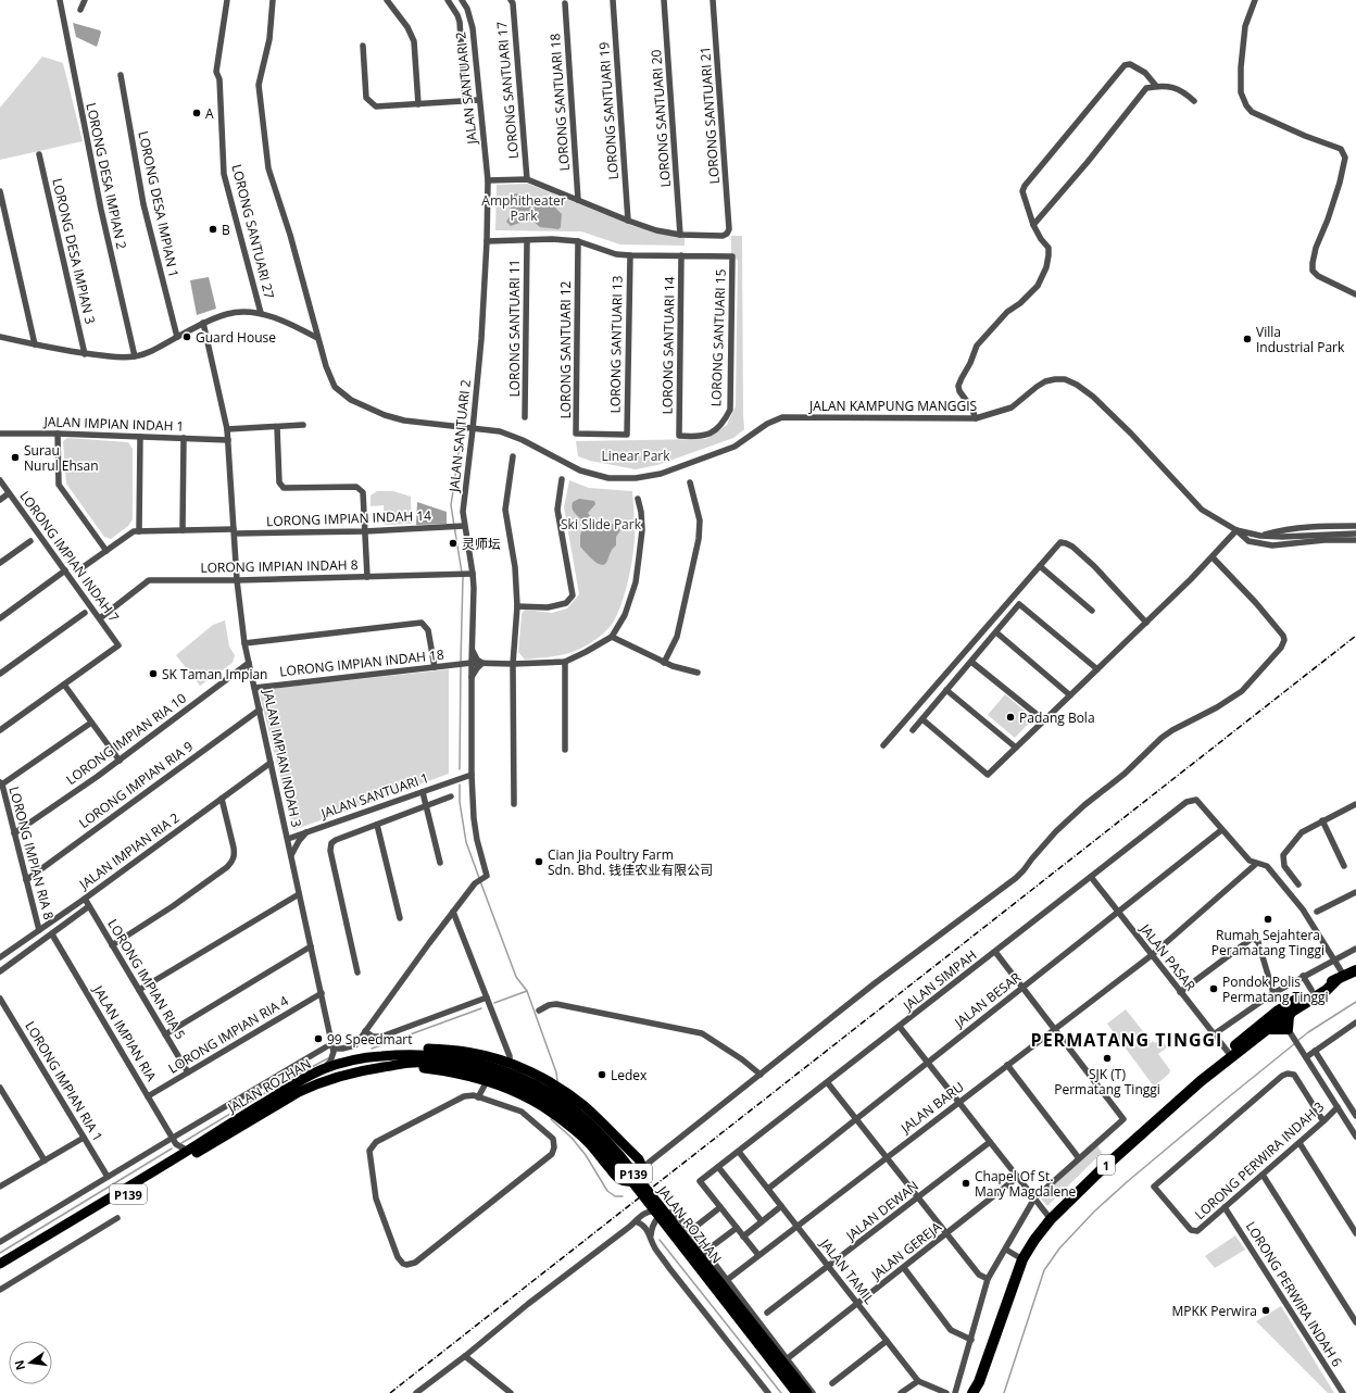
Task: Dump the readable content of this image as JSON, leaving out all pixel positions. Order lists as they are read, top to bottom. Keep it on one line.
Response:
{"streets":{"highway":["1"],"main road":["JALAN ROZHAN","P139"],"street":["JALAN SANTUARI 2","LORONG SANTUARI 17","LORONG SANTUARI 18","LORONG SANTUARI 19","LORONG SANTUARI 21","LORONG SANTUARI 20","LORONG DESA IMPIAN 2","LORONG DESA IMPIAN 1","LORONG SANTUARI 27","LORONG DESA IMPIAN 3","LORONG SANTUARI 11","LORONG SANTUARI 15","LORONG SANTUARI 13","LORONG SANTUARI 14","LORONG SANTUARI 12","JALAN KAMPUNG MANGGIS","JALAN IMPIAN INDAH 1","LORONG IMPIAN INDAH 14","LORONG IMPIAN INDAH 7","LORONG IMPIAN INDAH 8","LORONG IMPIAN INDAH 18","LORONG IMPIAN RIA 10","JALAN IMPIAN INDAH 3","LORONG IMPIAN RIA 9","JALAN SANTUARI 1","JALAN IMPIAN RIA 2","LORONG IMPIAN RIA 8","JALAN PASAR","LORONG IMPIAN RIA 5","JALAN SIMPAH","JALAN BESAR","JALAN IMPIAN RIA","LORONG IMPIAN RIA 4","LORONG IMPIAN RIA 1","JALAN BARU","LORONG PERWIRA INDAH 3","JALAN DEWAN","JALAN GEREJA","JALAN TAMIL","LORONG PERWIRA INDAH 6"]},"crossings":[["JALAN SANTUARI 2","JALAN KAMPUNG MANGGIS"],["JALAN SANTUARI 2","LORONG IMPIAN INDAH 14"],["JALAN SANTUARI 2","LORONG IMPIAN INDAH 8"],["JALAN SANTUARI 2","LORONG IMPIAN INDAH 18"],["JALAN SANTUARI 2","JALAN SANTUARI 1"],["LORONG SANTUARI 21","LORONG SANTUARI 20"],["LORONG SANTUARI 15","LORONG SANTUARI 14"],["LORONG SANTUARI 13","LORONG SANTUARI 12"],["JALAN IMPIAN INDAH 1","JALAN IMPIAN INDAH 3"],["LORONG IMPIAN INDAH 14","JALAN IMPIAN INDAH 3"],["LORONG IMPIAN INDAH 7","LORONG IMPIAN INDAH 8"],["LORONG IMPIAN INDAH 8","JALAN IMPIAN INDAH 3"],["LORONG IMPIAN INDAH 18","JALAN IMPIAN INDAH 3"],["LORONG IMPIAN RIA 10","JALAN IMPIAN INDAH 3"],["LORONG IMPIAN RIA 10","LORONG IMPIAN RIA 8"],["JALAN IMPIAN INDAH 3","LORONG IMPIAN RIA 9"],["JALAN IMPIAN INDAH 3","JALAN SANTUARI 1"],["JALAN IMPIAN INDAH 3","JALAN IMPIAN RIA 2"],["JALAN IMPIAN INDAH 3","LORONG IMPIAN RIA 4"],["JALAN IMPIAN INDAH 3","JALAN ROZHAN"],["LORONG IMPIAN RIA 9","LORONG IMPIAN RIA 8"],["JALAN IMPIAN RIA 2","LORONG IMPIAN RIA 8"],["JALAN IMPIAN RIA 2","LORONG IMPIAN RIA 5"],["JALAN IMPIAN RIA 2","JALAN IMPIAN RIA"],["JALAN PASAR","JALAN SIMPAH"],["JALAN PASAR","JALAN BESAR"],["JALAN PASAR","JALAN BARU"],["JALAN PASAR","1"],["LORONG IMPIAN RIA 5","LORONG IMPIAN RIA 4"],["JALAN SIMPAH","JALAN BESAR"],["JALAN SIMPAH","JALAN TAMIL"],["JALAN BESAR","JALAN TAMIL"],["JALAN IMPIAN RIA","LORONG IMPIAN RIA 4"],["JALAN IMPIAN RIA","JALAN ROZHAN"],["LORONG IMPIAN RIA 1","JALAN ROZHAN"],["JALAN BARU","JALAN TAMIL"],["LORONG PERWIRA INDAH 3","LORONG PERWIRA INDAH 6"],["JALAN DEWAN","JALAN TAMIL"],["JALAN GEREJA","JALAN TAMIL"]],"districts":["PERMATANG TINGGI"],"parks":["Amphitheater Park","Linear Park","Ski Slide Park"],"places":["A","B","Guard House","Villa Industrial Park","Surau Nurul Ehsan","灵师坛","SK Taman Impian","Padang Bola","Cian Jia Poultry Farm Sdn. Bhd. 钱佳农业有限公司","Rumah Sejahtera Peramatang Tinggi","Pondok Polis Permatang Tinggi","99 Speedmart","SJK (T) Permatang Tinggi","Ledex","Chapel Of St. Mary Magdalene","MPKK Perwira"],"north":"left"}
